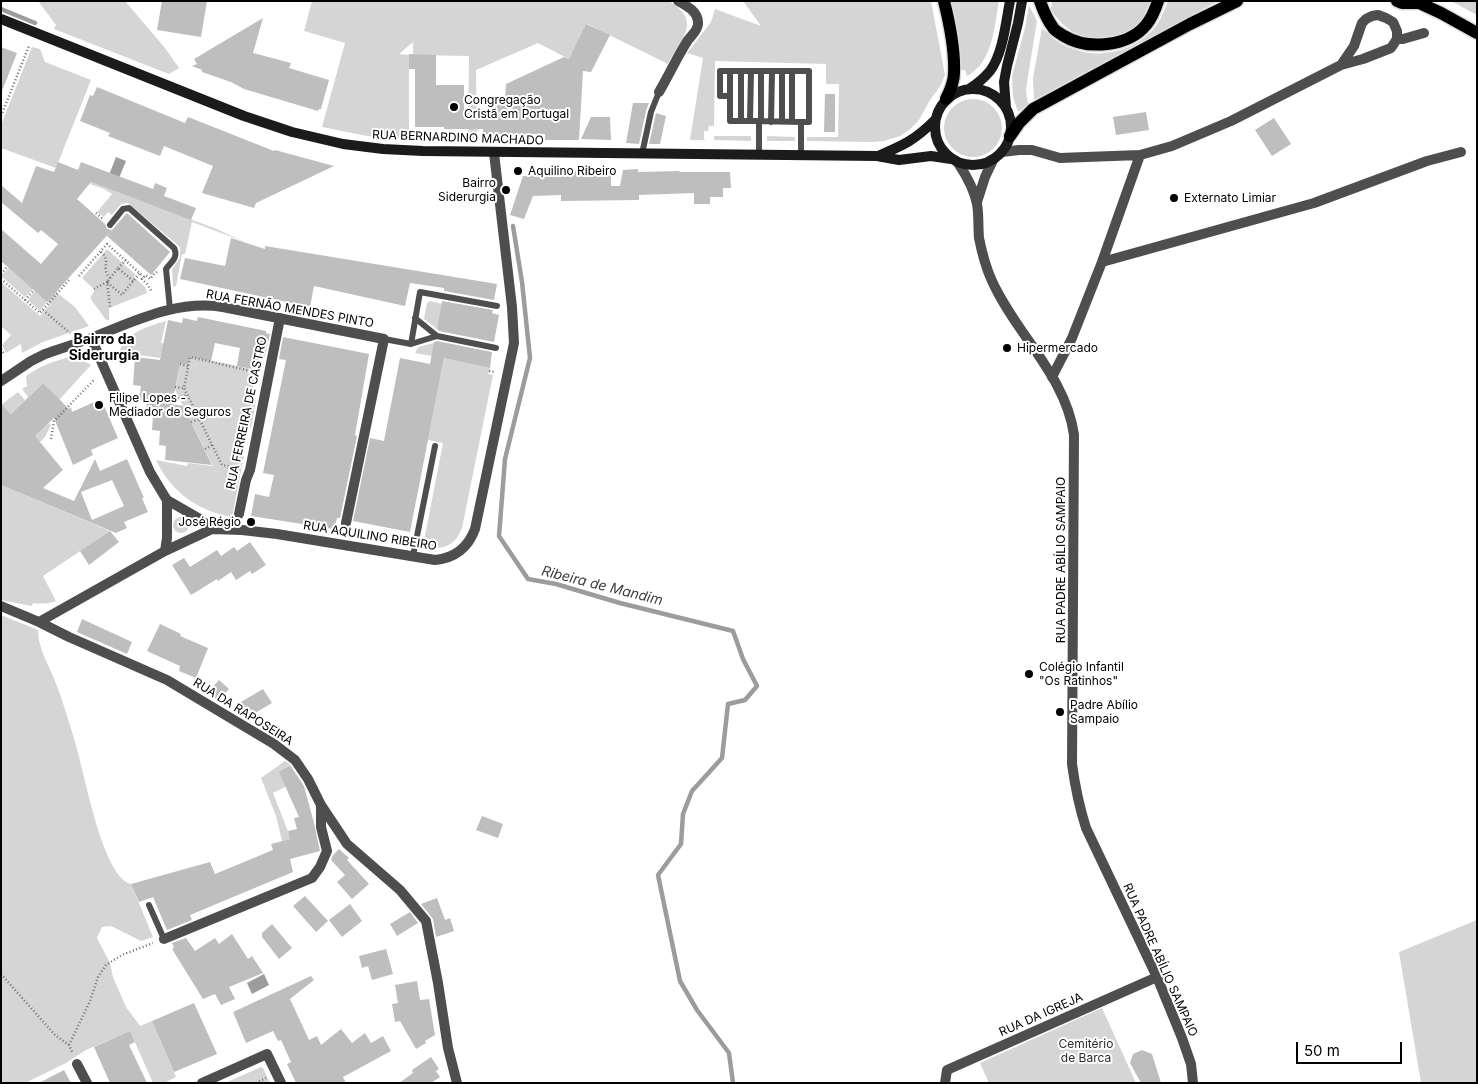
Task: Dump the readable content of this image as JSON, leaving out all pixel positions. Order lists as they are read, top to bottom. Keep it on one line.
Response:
{"streets":{"main road":["RUA BERNARDINO MACHADO"],"street":["RUA FERNÃO MENDES PINTO","RUA FERREIRA DE CASTRO","RUA AQUILINO RIBEIRO","RUA PADRE ABÍLIO SAMPAIO","RUA DA RAPOSEIRA","RUA DA IGREJA"]},"crossings":[["RUA BERNARDINO MACHADO","RUA AQUILINO RIBEIRO"],["RUA FERNÃO MENDES PINTO","RUA FERREIRA DE CASTRO"],["RUA AQUILINO RIBEIRO","RUA DA RAPOSEIRA"],["RUA PADRE ABÍLIO SAMPAIO","RUA DA IGREJA"]],"districts":["Bairro da Siderurgia"],"water":["Ribeira de Mandim"],"parks":["Cemitério de Barca"],"places":["Congregação Cristã em Portugal","Aquilino Ribeiro","Bairro Siderurgia","Externato Limiar","Hipermercado","Filipe Lopes - Mediador de Seguros","José Régio","Colégio Infantil \"Os Ratinhos\"","Padre Abílio Sampaio"],"scale_bar":"50 m"}
